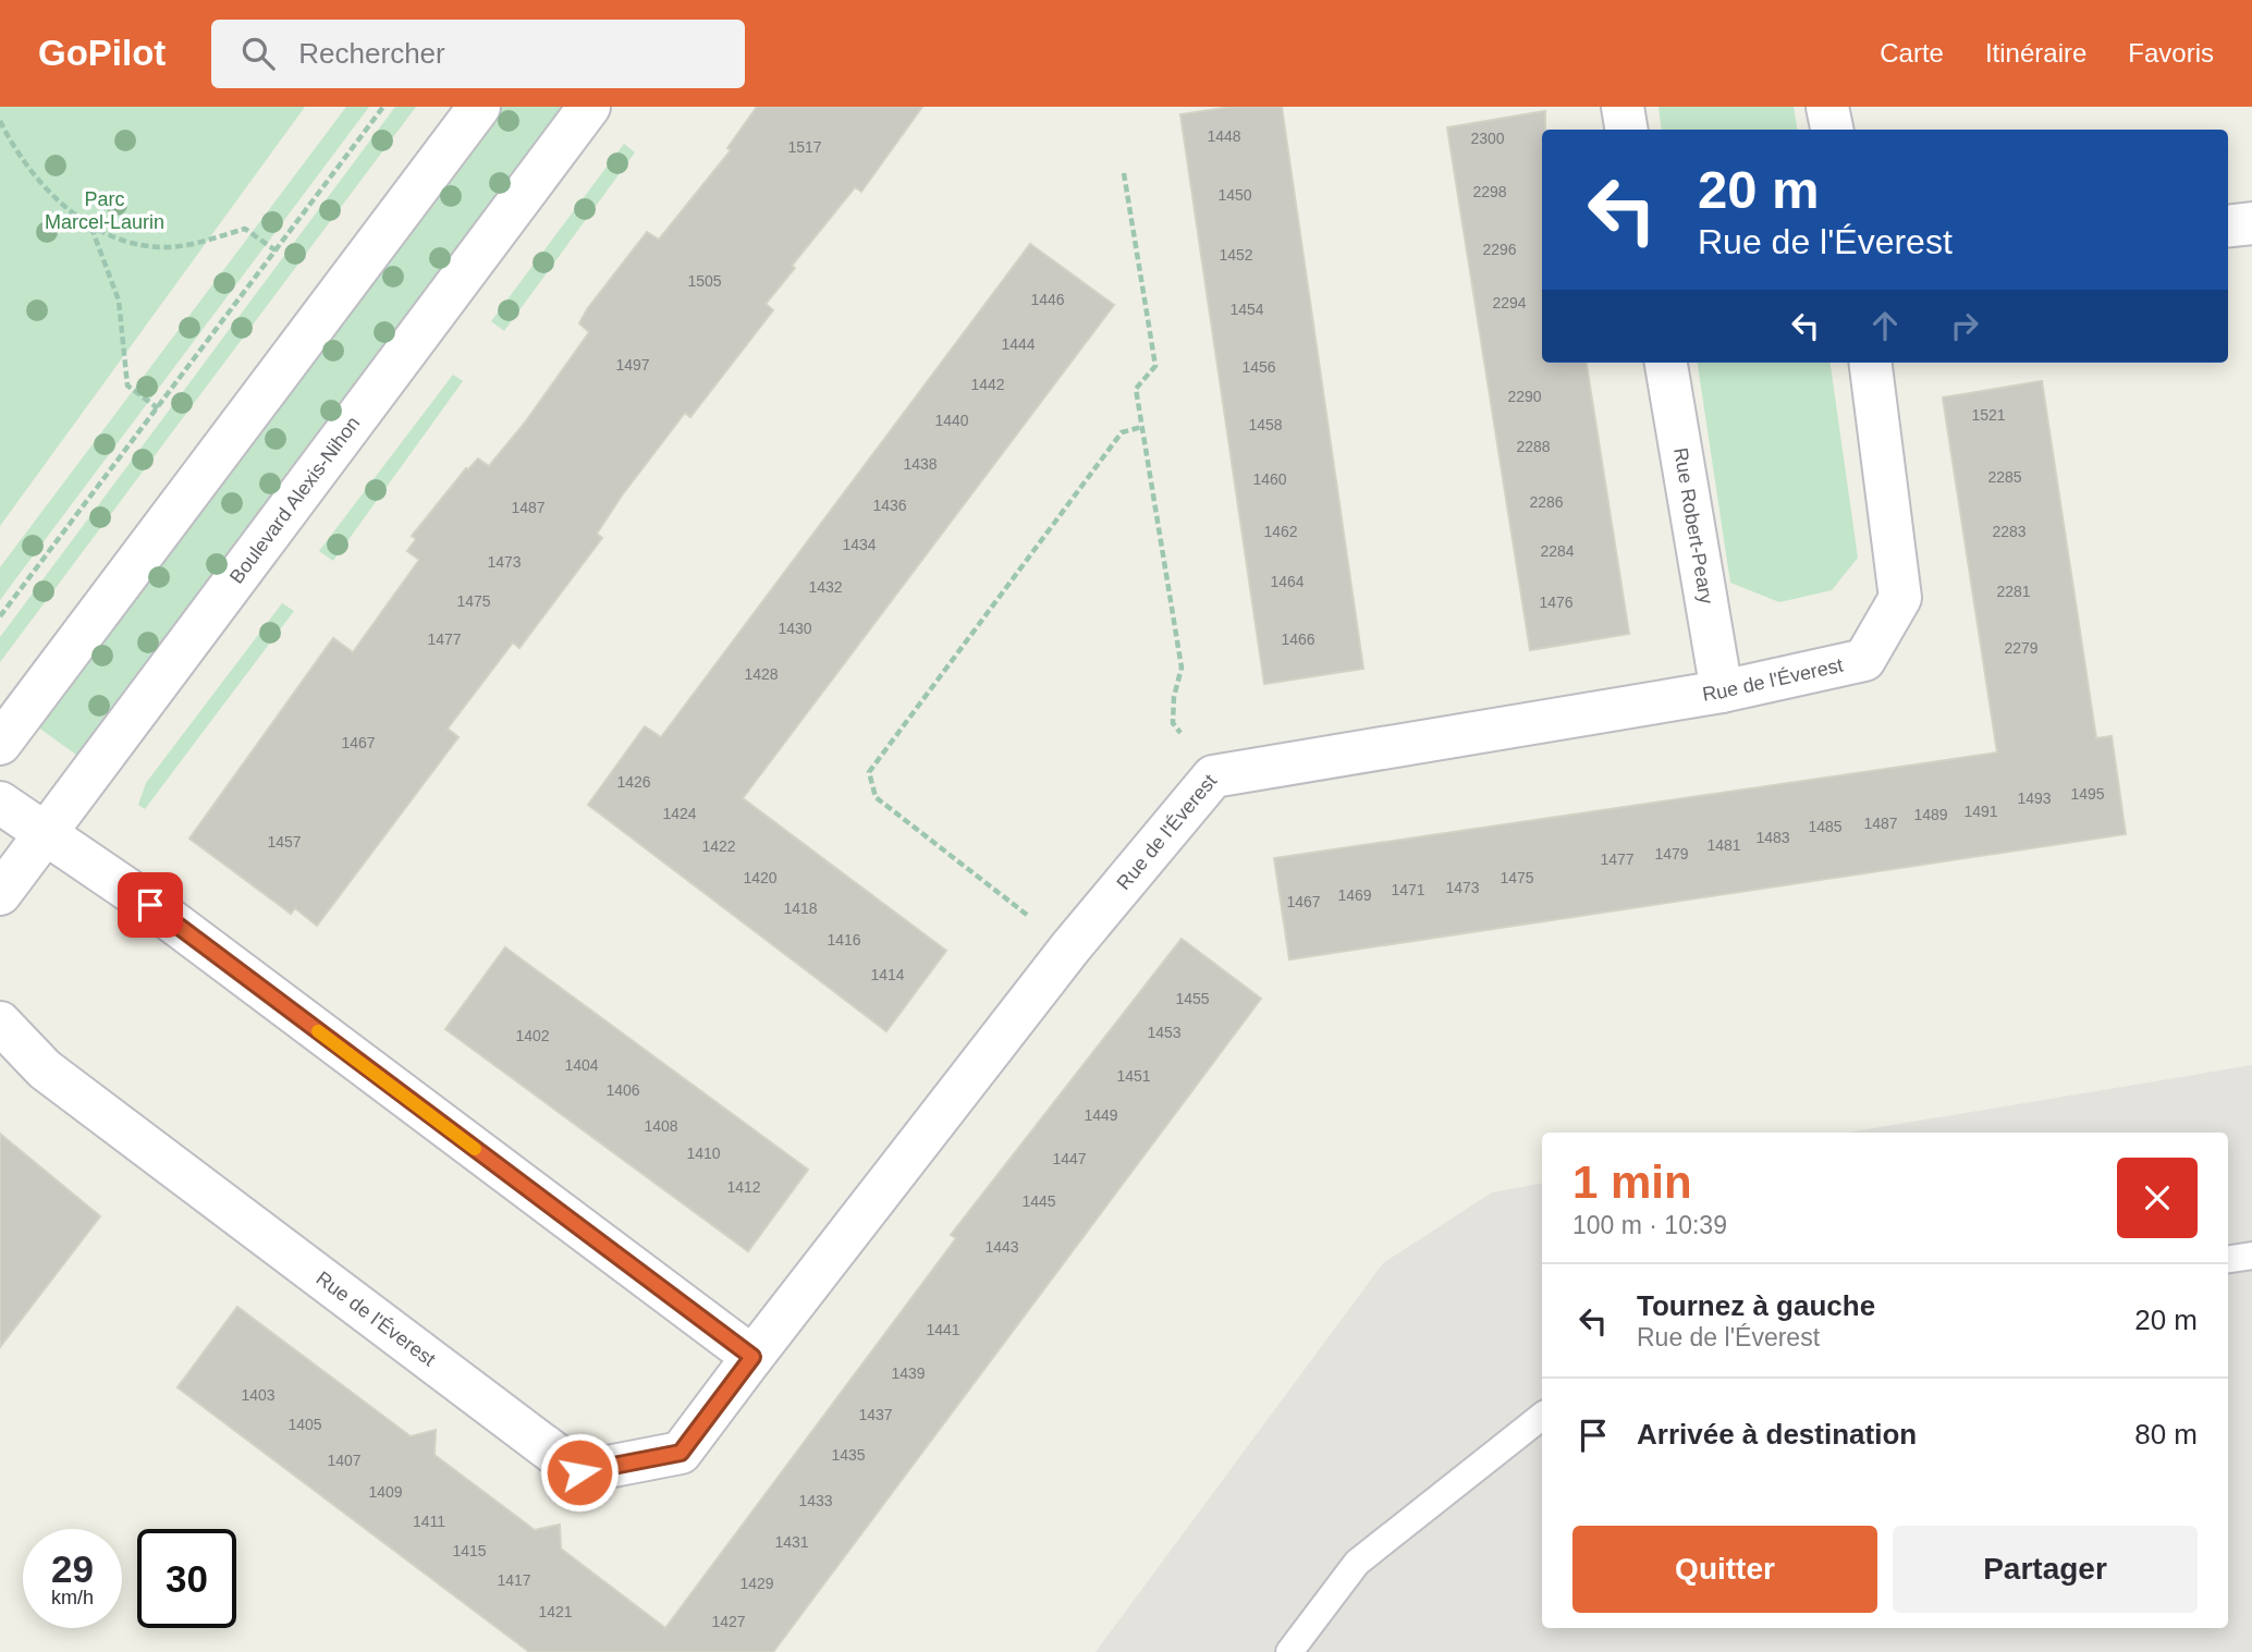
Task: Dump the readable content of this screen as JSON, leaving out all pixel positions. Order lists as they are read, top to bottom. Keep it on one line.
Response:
{"streets":{"street":["Boulevard Alexis-Nihon","Rue Robert-Peary","Rue de l'Éverest"]},"crossings":[["Rue Robert-Peary","Rue de l'Éverest"]],"parks":["Parc Marcel-Laurin"],"house_numbers":["1448","2300","1517","2298","1450","2296","1452","1505","1446","2294","1454","1444","1497","1456","1442","2290","1521","1440","1458","2288","1438","2285","1460","2286","1436","1487","1462","2283","1434","2284","1473","1464","1432","2281","1475","1476","1430","1477","1466","2279","1428","1467","1426","1495","1493","1491","1424","1489","1487","1485","1483","1457","1481","1422","1479","1477","1420","1475","1473","1471","1469","1467","1418","1416","1414","1455","1453","1402","1404","1451","1406","1449","1408","1410","1447","1412","1445","1443","1441","1439","1403","1437","1405","1435","1407","1409","1433","1411","1431","1415","1417","1429","1421","1427"],"page":{"header":"GoPilot","search":"Rechercher","nav":["Carte","Itinéraire","Favoris"],"turn":["20 m","Rue de l'Éverest"],"heading":["1 min","100 m · 10:39"],"list":[{"name":"Tournez à gauche","note":"Rue de l'Éverest","value":"20 m"},{"name":"Arrivée à destination","value":"80 m"}],"buttons":["Quitter","Partager"],"speed":"29 km/h","limit":"30"}}
